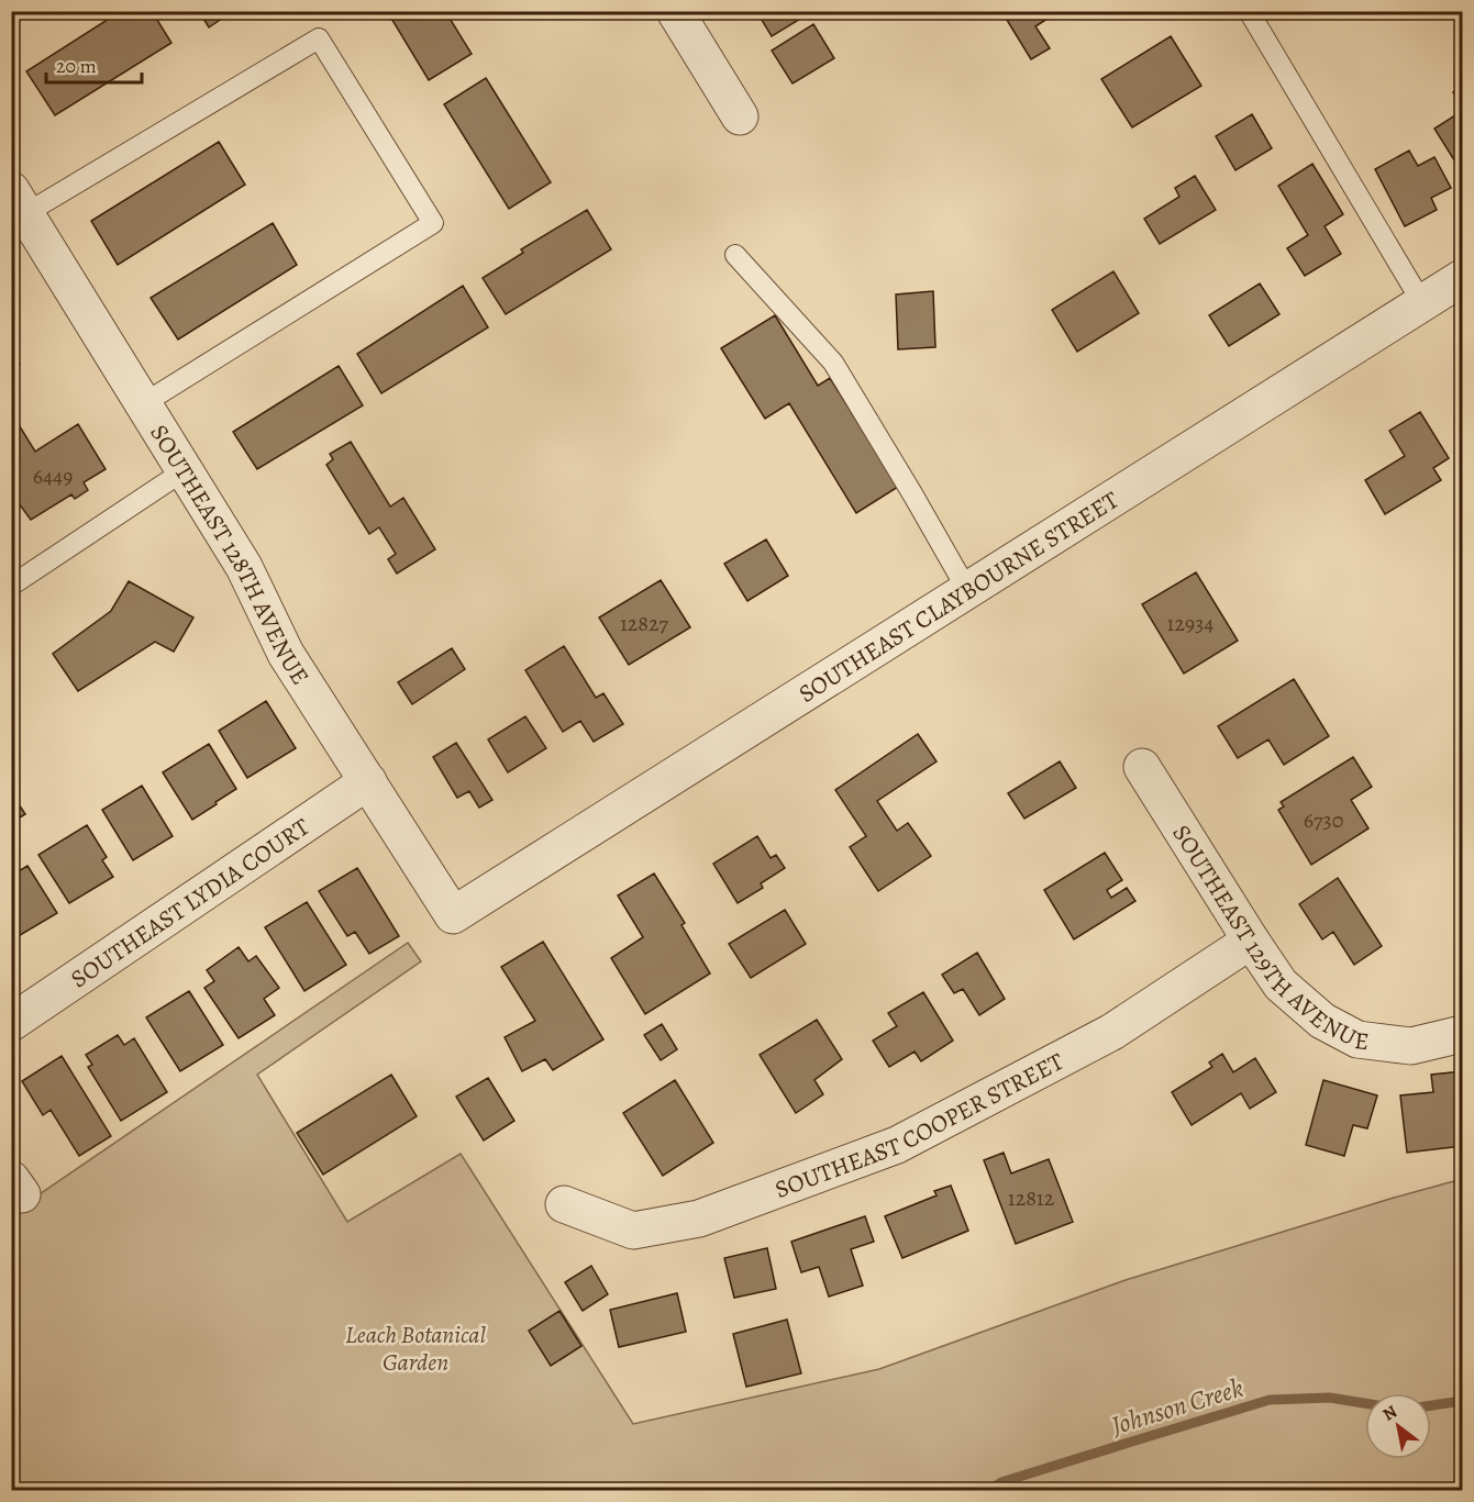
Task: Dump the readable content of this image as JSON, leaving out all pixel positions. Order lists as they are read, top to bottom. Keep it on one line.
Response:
{"streets":{"street":["SOUTHEAST 128TH AVENUE","SOUTHEAST CLAYBOURNE STREET","SOUTHEAST LYDIA COURT","SOUTHEAST 129TH AVENUE","SOUTHEAST COOPER STREET"]},"crossings":[["SOUTHEAST 128TH AVENUE","SOUTHEAST CLAYBOURNE STREET"],["SOUTHEAST 128TH AVENUE","SOUTHEAST LYDIA COURT"],["SOUTHEAST 129TH AVENUE","SOUTHEAST COOPER STREET"]],"water":["Johnson Creek"],"parks":["Leach Botanical Garden"],"house_numbers":["6449","12827","12934","6730","12812"],"scale_bar":"20 m","north":"top left"}
